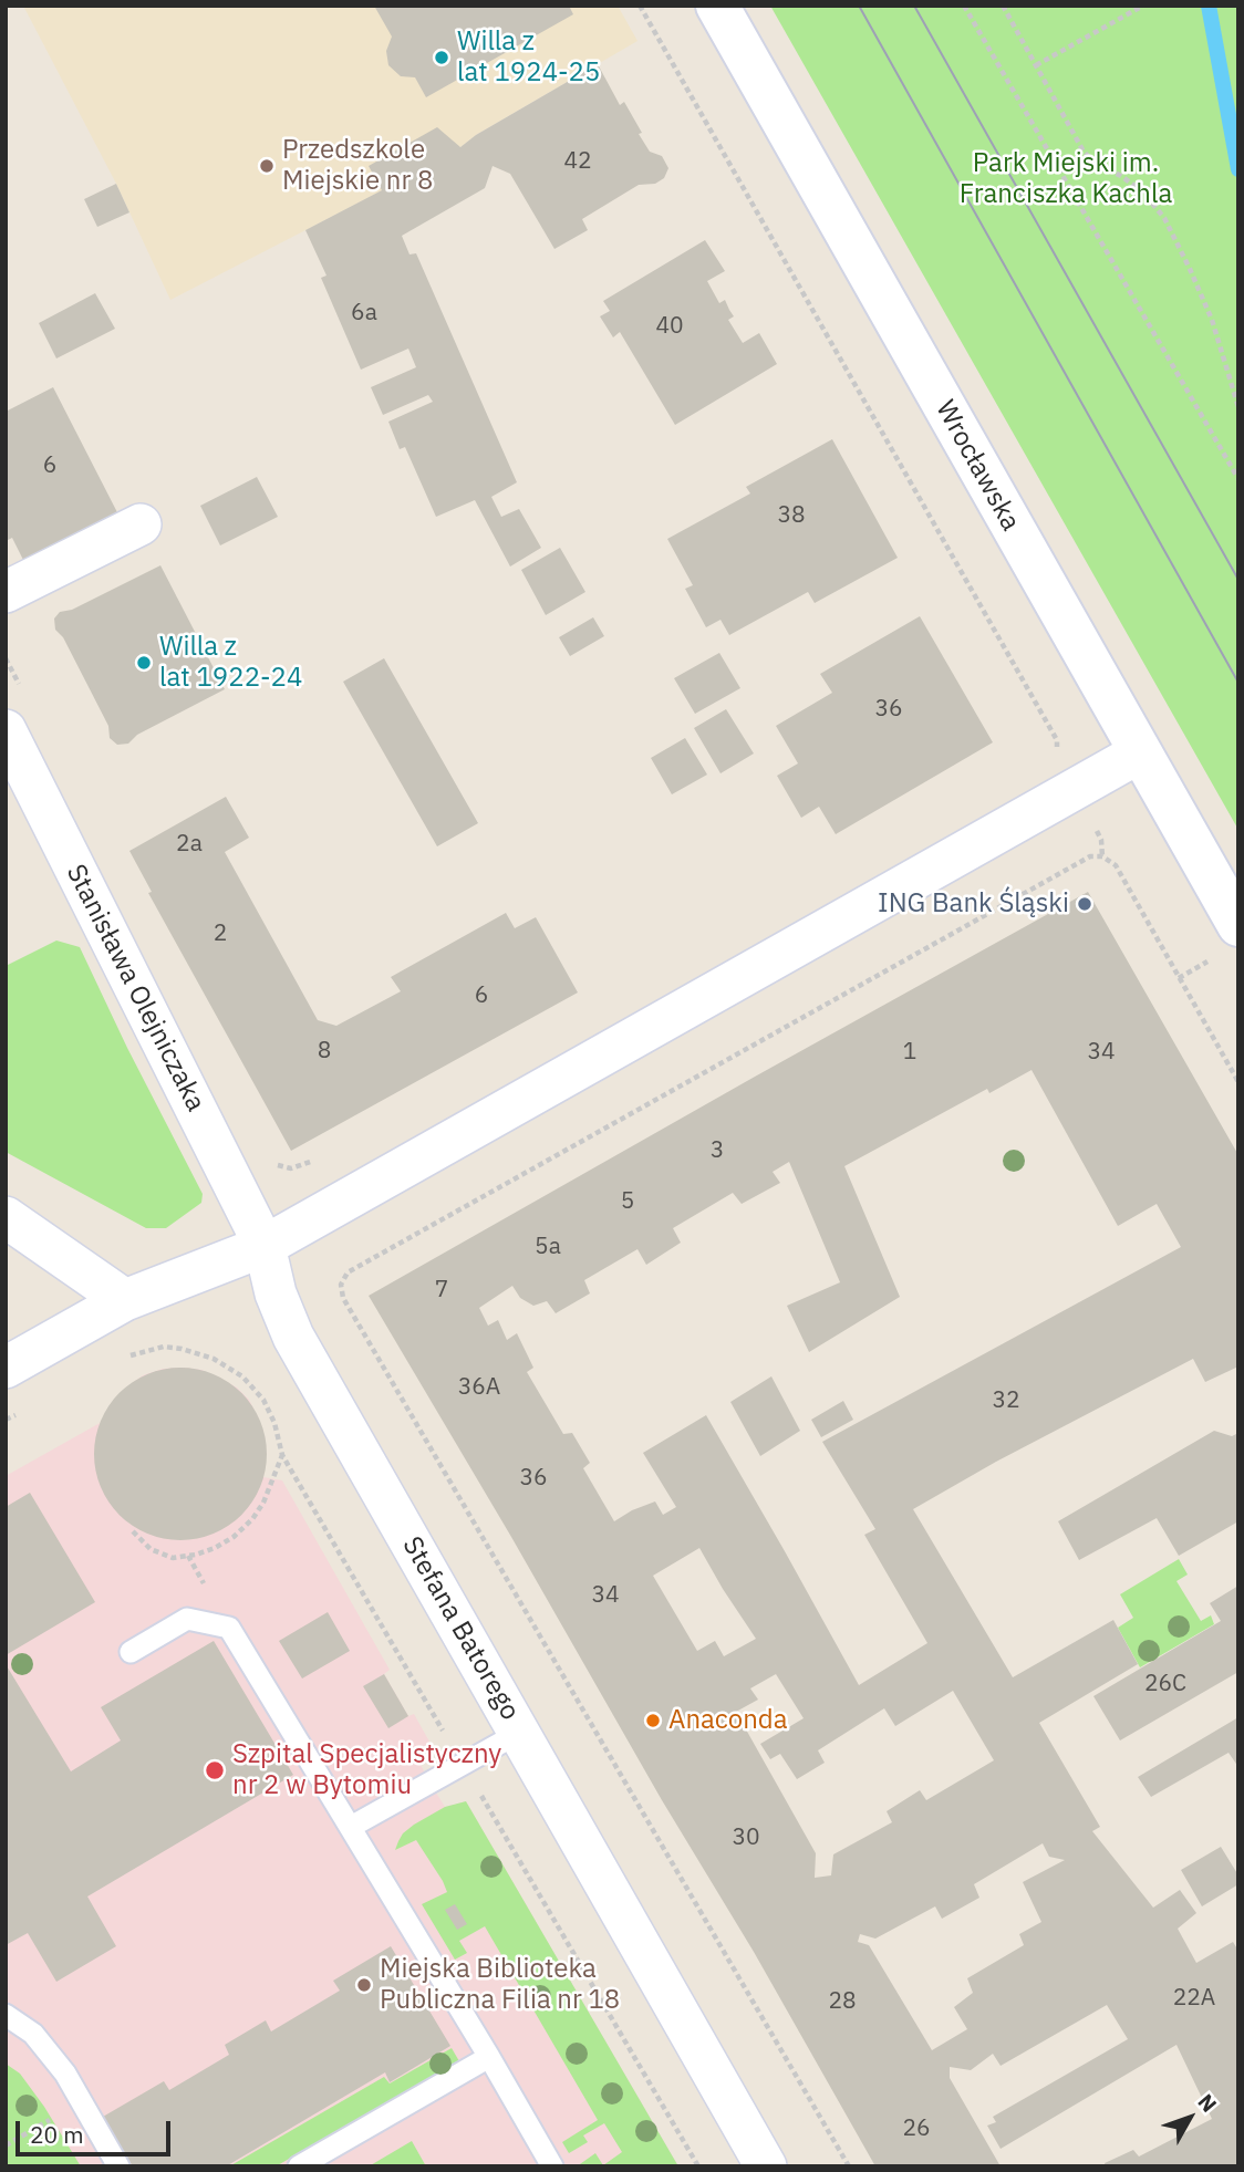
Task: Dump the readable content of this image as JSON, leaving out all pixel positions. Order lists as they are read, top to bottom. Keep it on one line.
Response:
{"streets":{"main road":["Wrocławska"],"street":["Stanisława Olejniczaka","Stefana Batorego"]},"crossings":[["Stanisława Olejniczaka","Stefana Batorego"]],"parks":["Park Miejski im. Franciszka Kachla"],"places":["Willa z lat 1924-25","Przedszkole Miejskie nr 8","Willa z lat 1922-24","ING Bank Śląski","Anaconda","Szpital Specjalistyczny nr 2 w Bytomiu","Miejska Biblioteka Publiczna Filia nr 18"],"house_numbers":["42","6a","40","6","38","36","2a","2","6","8","1","34","3","5","5a","7","36A","32","36","34","26C","30","22A","28","26"],"scale_bar":"20 m","north":"top right"}
